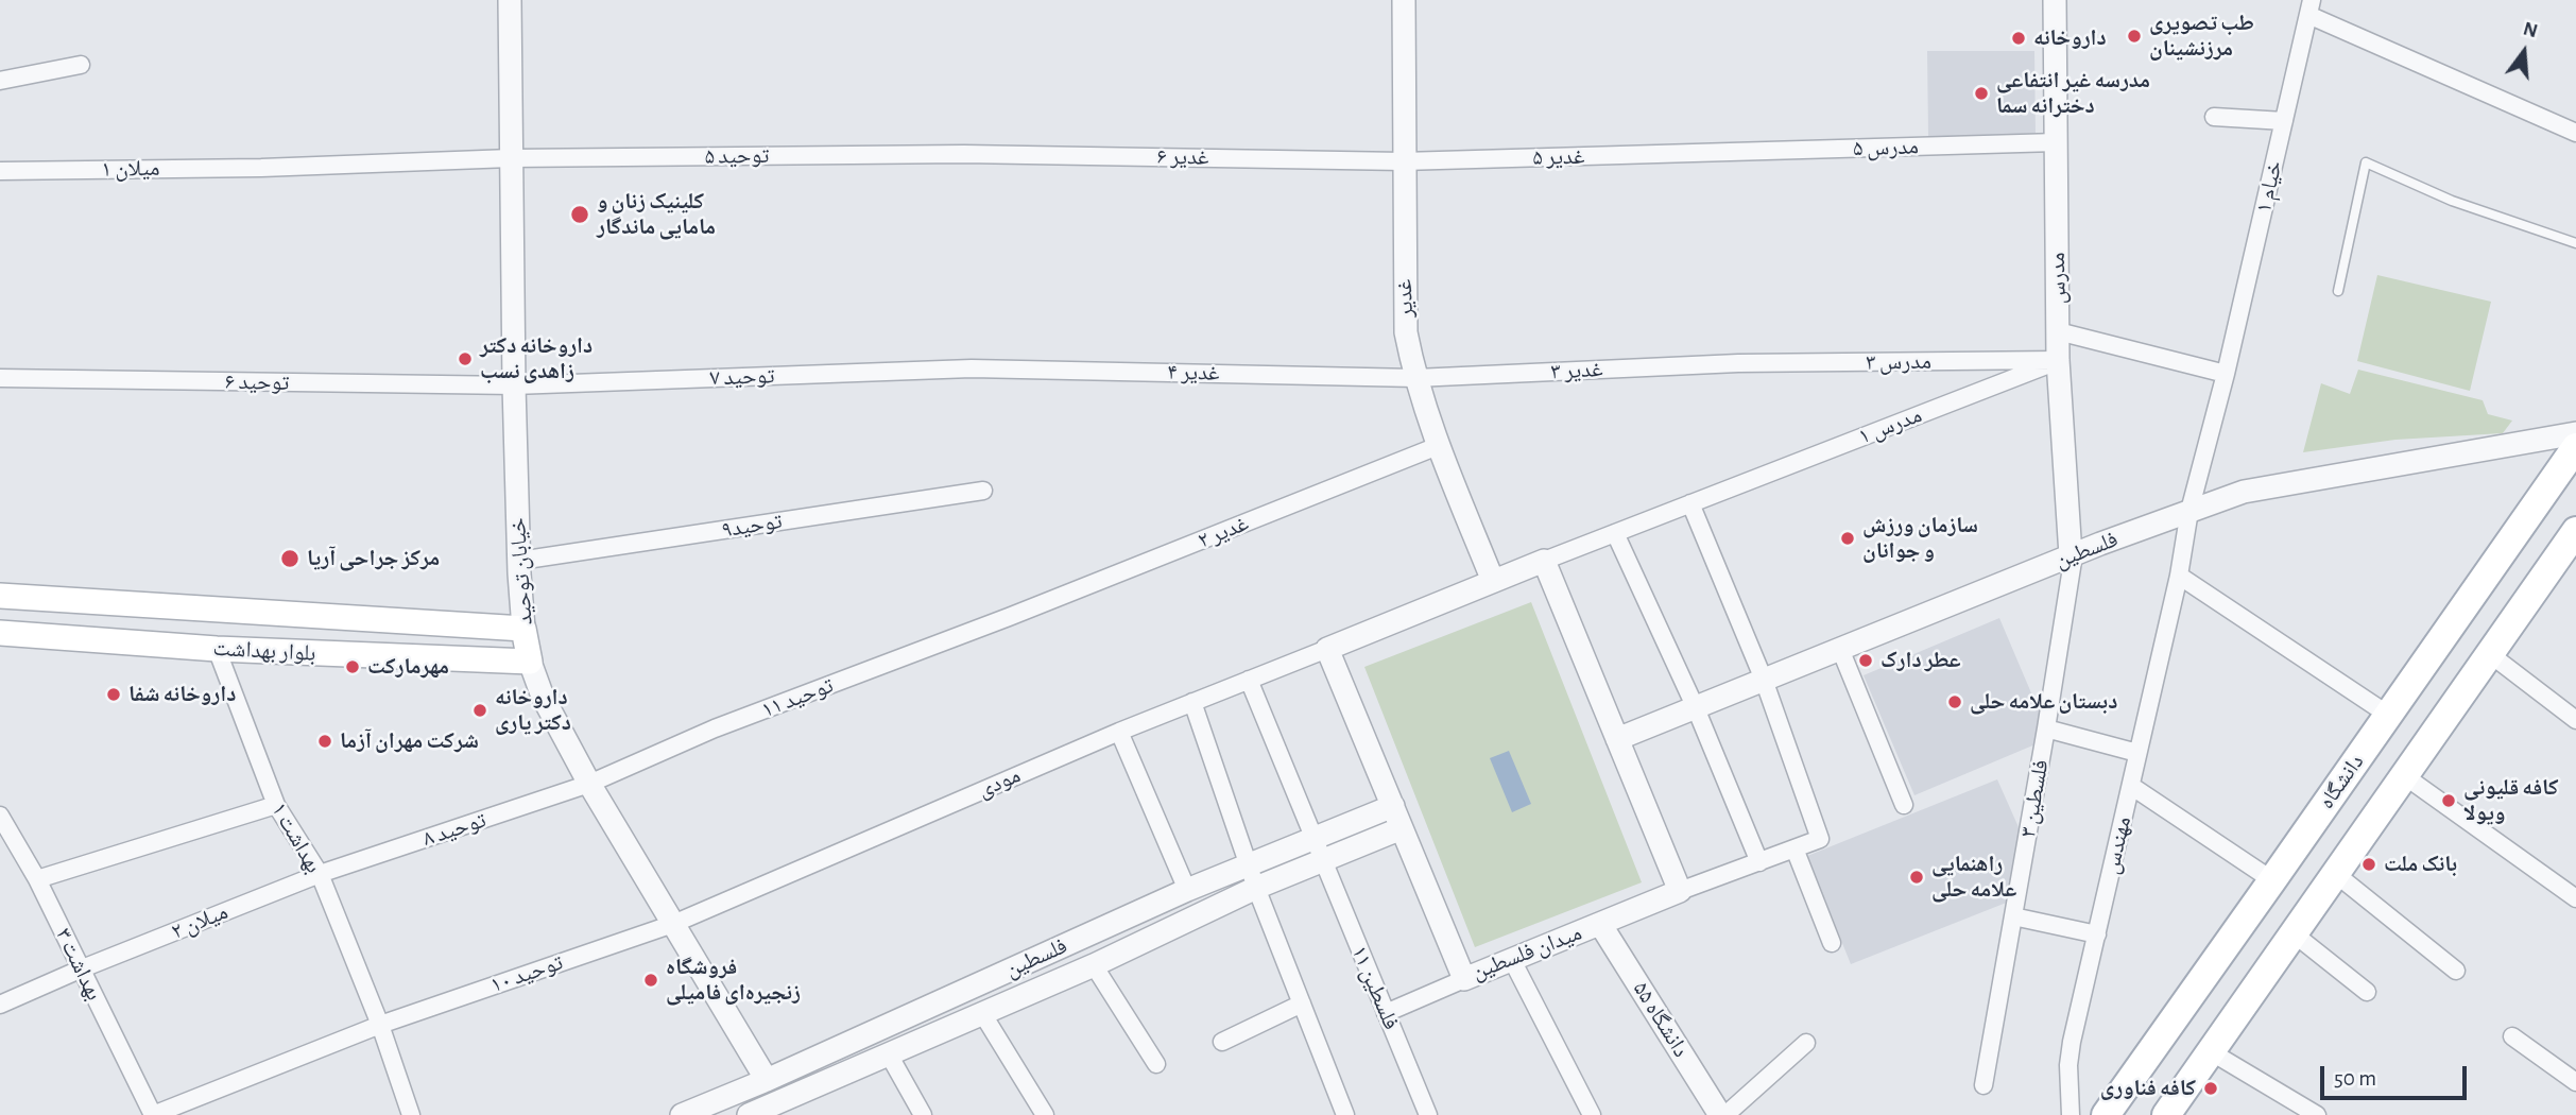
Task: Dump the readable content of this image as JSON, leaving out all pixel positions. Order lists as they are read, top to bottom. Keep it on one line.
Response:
{"streets":{"main road":["خیابان توحید","بلوار بهداشت","دانشگاه"],"street":["مدرس ۵","توحید ۵","غدیر ۶","غدیر ۵","میلان ۱","خیام ۱","مدرس","غدیر","مدرس ۳","غدیر ۳","غدیر ۴","توحید ۷","توحید ۶","مدرس ۱","توحید۹","غدیر ۲","فلسطین","توحید ۱۱","مودی","فلسطین ۳","توحید ۸","بهداشت ۱","مهندس","میلان ۲","میدان فلسطین","بهداشت ۳","توحید ۱۰","فلسطین ۱۱","دانشگاه ۵۵"]},"crossings":[["مدرس ۵","غدیر ۵"],["مدرس ۵","مدرس"],["توحید ۵","غدیر ۶"],["توحید ۵","میلان ۱"],["توحید ۵","خیابان توحید"],["غدیر ۶","غدیر ۵"],["غدیر ۶","غدیر"],["غدیر ۵","غدیر"],["خیام ۱","فلسطین"],["خیام ۱","مهندس"],["مدرس","مدرس ۳"],["مدرس","مدرس ۱"],["مدرس","فلسطین"],["مدرس","فلسطین ۳"],["غدیر","غدیر ۳"],["غدیر","غدیر ۴"],["غدیر","غدیر ۲"],["مدرس ۳","غدیر ۳"],["مدرس ۳","مدرس ۱"],["غدیر ۳","غدیر ۴"],["غدیر ۴","توحید ۷"],["توحید ۷","توحید ۶"],["توحید ۷","خیابان توحید"],["توحید ۶","خیابان توحید"],["توحید۹","خیابان توحید"],["غدیر ۲","توحید ۱۱"],["فلسطین","خیابان توحید"],["فلسطین","فلسطین ۳"],["فلسطین","مهندس"],["فلسطین","میدان فلسطین"],["فلسطین","فلسطین ۱۱"],["خیابان توحید","بلوار بهداشت"],["خیابان توحید","توحید ۱۱"],["خیابان توحید","مودی"],["خیابان توحید","توحید ۸"],["خیابان توحید","توحید ۱۰"],["بلوار بهداشت","بهداشت ۱"],["توحید ۱۱","توحید ۸"],["مودی","میدان فلسطین"],["مودی","توحید ۱۰"],["مودی","فلسطین ۱۱"],["توحید ۸","بهداشت ۱"],["توحید ۸","میلان ۲"],["بهداشت ۱","میلان ۲"],["بهداشت ۱","توحید ۱۰"],["میلان ۲","بهداشت ۳"],["میدان فلسطین","دانشگاه ۵۵"],["بهداشت ۳","توحید ۱۰"]],"places":["طب تصویری مرزنشینان","داروخانه","مدرسه غیر انتفاعی دخترانه سما","کلینیک زنان و مامایی ماندگار","داروخانه دکتر زاهدی نسب","سازمان ورزش و جوانان","مرکز جراحی آریا","عطر دارک","مهرمارکت","داروخانه شفا","دبستان علامه حلی","داروخانه دکتر یاری","شرکت مهران آزما","کافه قلیونی ویولا","بانک ملت","راهنمایی علامه حلی","فروشگاه زنجیره‌ای فامیلی","کافه فناوری"],"scale_bar":"50 m","north":"top"}
